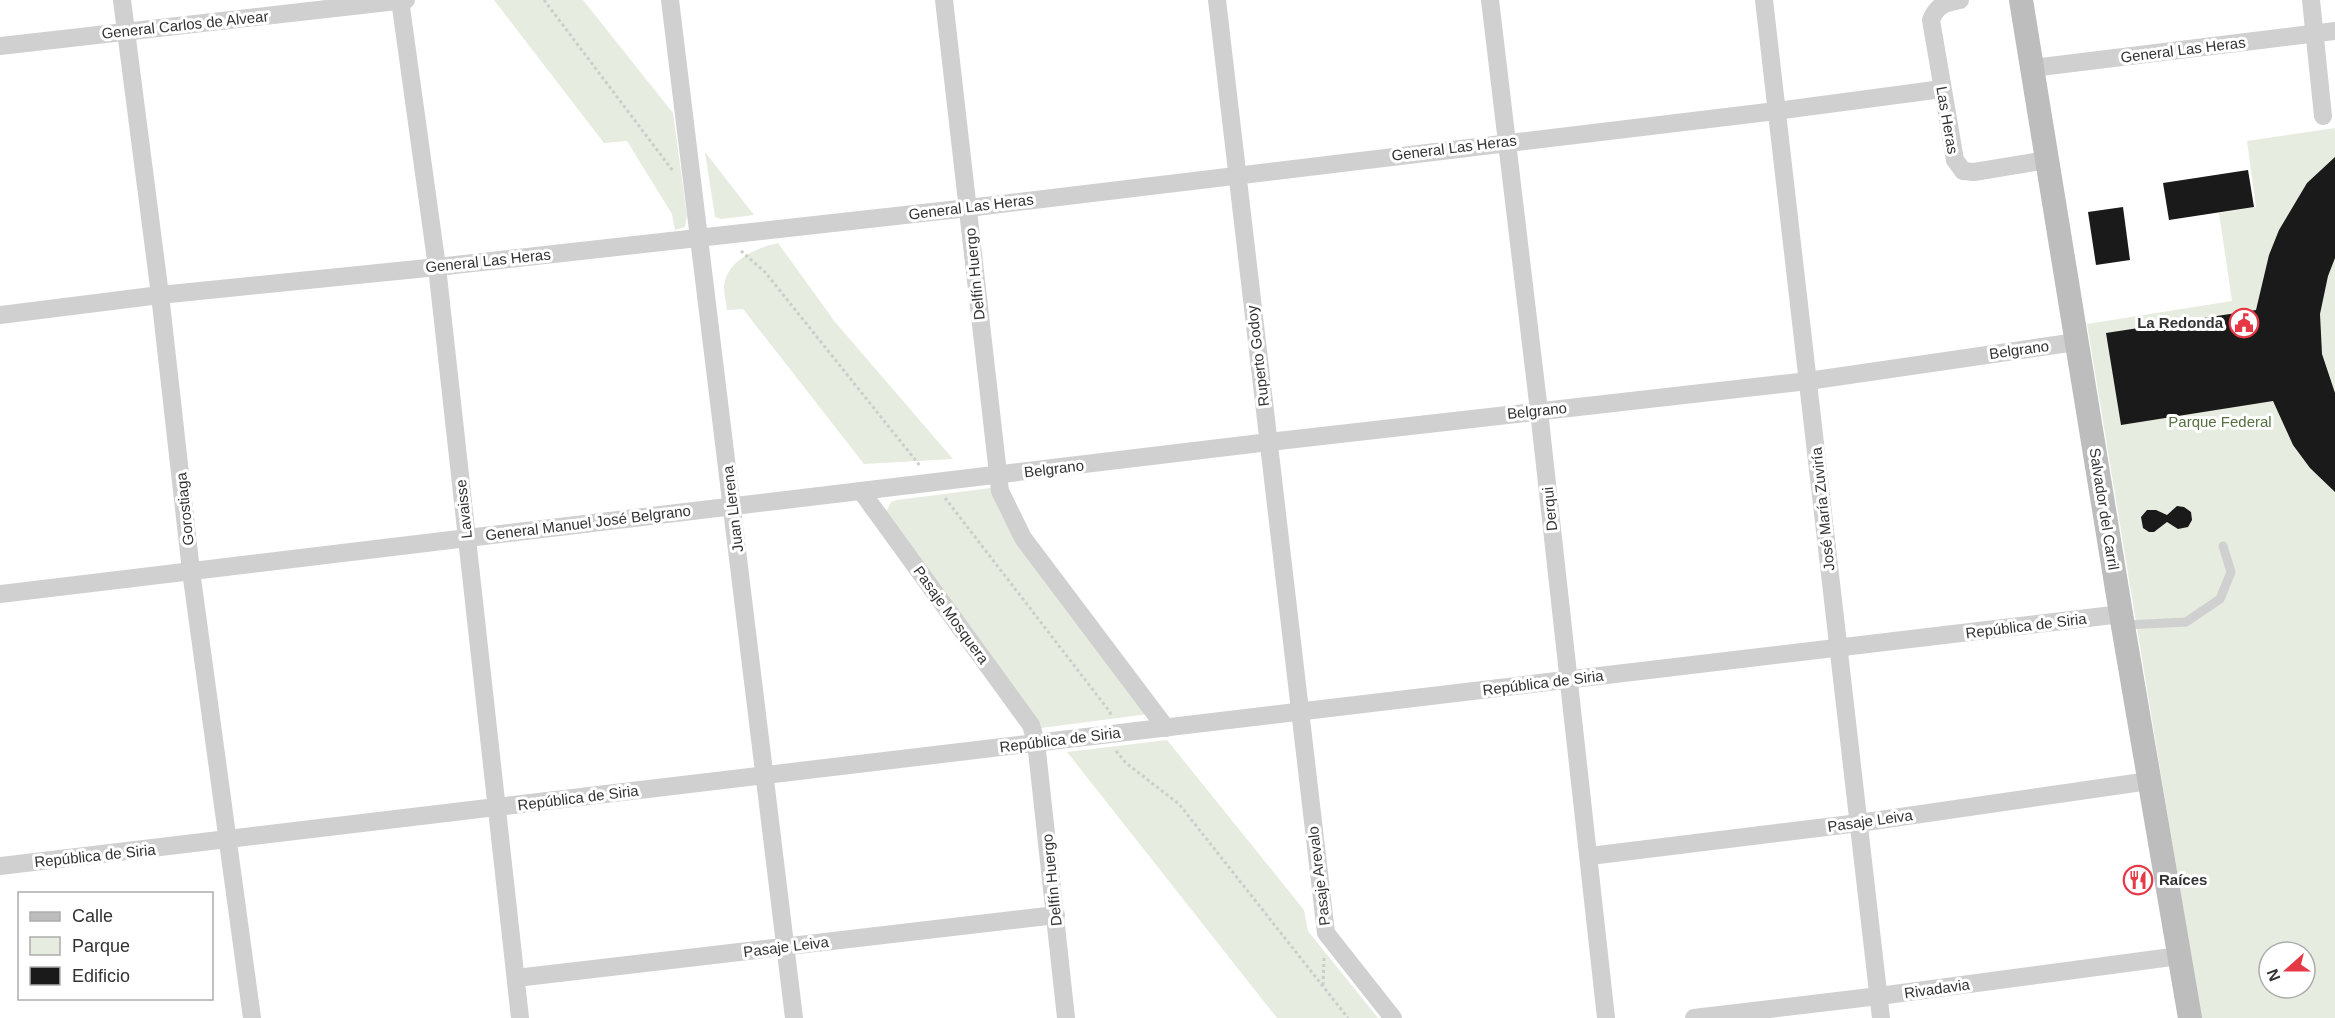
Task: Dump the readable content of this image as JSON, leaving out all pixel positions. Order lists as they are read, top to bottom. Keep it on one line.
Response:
{"streets":{"main road":["Salvador del Carril"],"street":["General Carlos de Alvear","General Las Heras","Las Heras","Delfín Huergo","Belgrano","Ruperto Godoy","Gorostiaga","Lavaisse","Juan Llerena","Derqui","José María Zuviría","General Manuel José Belgrano","Pasaje Mosquera","República de Siria","Pasaje Leiva","Pasaje Arevalo","Rivadavia"]},"crossings":[["General Carlos de Alvear","Gorostiaga"],["General Carlos de Alvear","Lavaisse"],["General Las Heras","Las Heras"],["General Las Heras","Delfín Huergo"],["General Las Heras","Ruperto Godoy"],["General Las Heras","Gorostiaga"],["General Las Heras","Lavaisse"],["General Las Heras","Juan Llerena"],["General Las Heras","Derqui"],["General Las Heras","José María Zuviría"],["General Las Heras","Salvador del Carril"],["Las Heras","Salvador del Carril"],["Delfín Huergo","Belgrano"],["Delfín Huergo","General Manuel José Belgrano"],["Delfín Huergo","Pasaje Mosquera"],["Delfín Huergo","República de Siria"],["Delfín Huergo","Pasaje Leiva"],["Belgrano","Ruperto Godoy"],["Belgrano","Derqui"],["Belgrano","José María Zuviría"],["Belgrano","Salvador del Carril"],["Belgrano","General Manuel José Belgrano"],["Ruperto Godoy","República de Siria"],["Ruperto Godoy","Pasaje Arevalo"],["Gorostiaga","General Manuel José Belgrano"],["Gorostiaga","República de Siria"],["Lavaisse","General Manuel José Belgrano"],["Lavaisse","República de Siria"],["Lavaisse","Pasaje Leiva"],["Juan Llerena","General Manuel José Belgrano"],["Juan Llerena","República de Siria"],["Juan Llerena","Pasaje Leiva"],["Derqui","República de Siria"],["Derqui","Pasaje Leiva"],["José María Zuviría","República de Siria"],["José María Zuviría","Pasaje Leiva"],["José María Zuviría","Rivadavia"],["Salvador del Carril","República de Siria"],["Salvador del Carril","Pasaje Leiva"],["Salvador del Carril","Rivadavia"],["General Manuel José Belgrano","Pasaje Mosquera"],["Pasaje Mosquera","República de Siria"],["República de Siria","Pasaje Arevalo"]],"parks":["Parque Federal"],"places":{"public building":["La Redonda"],"restaurant":["Raíces"]},"legend":["Calle","Parque","Edificio"],"north":"left"}
